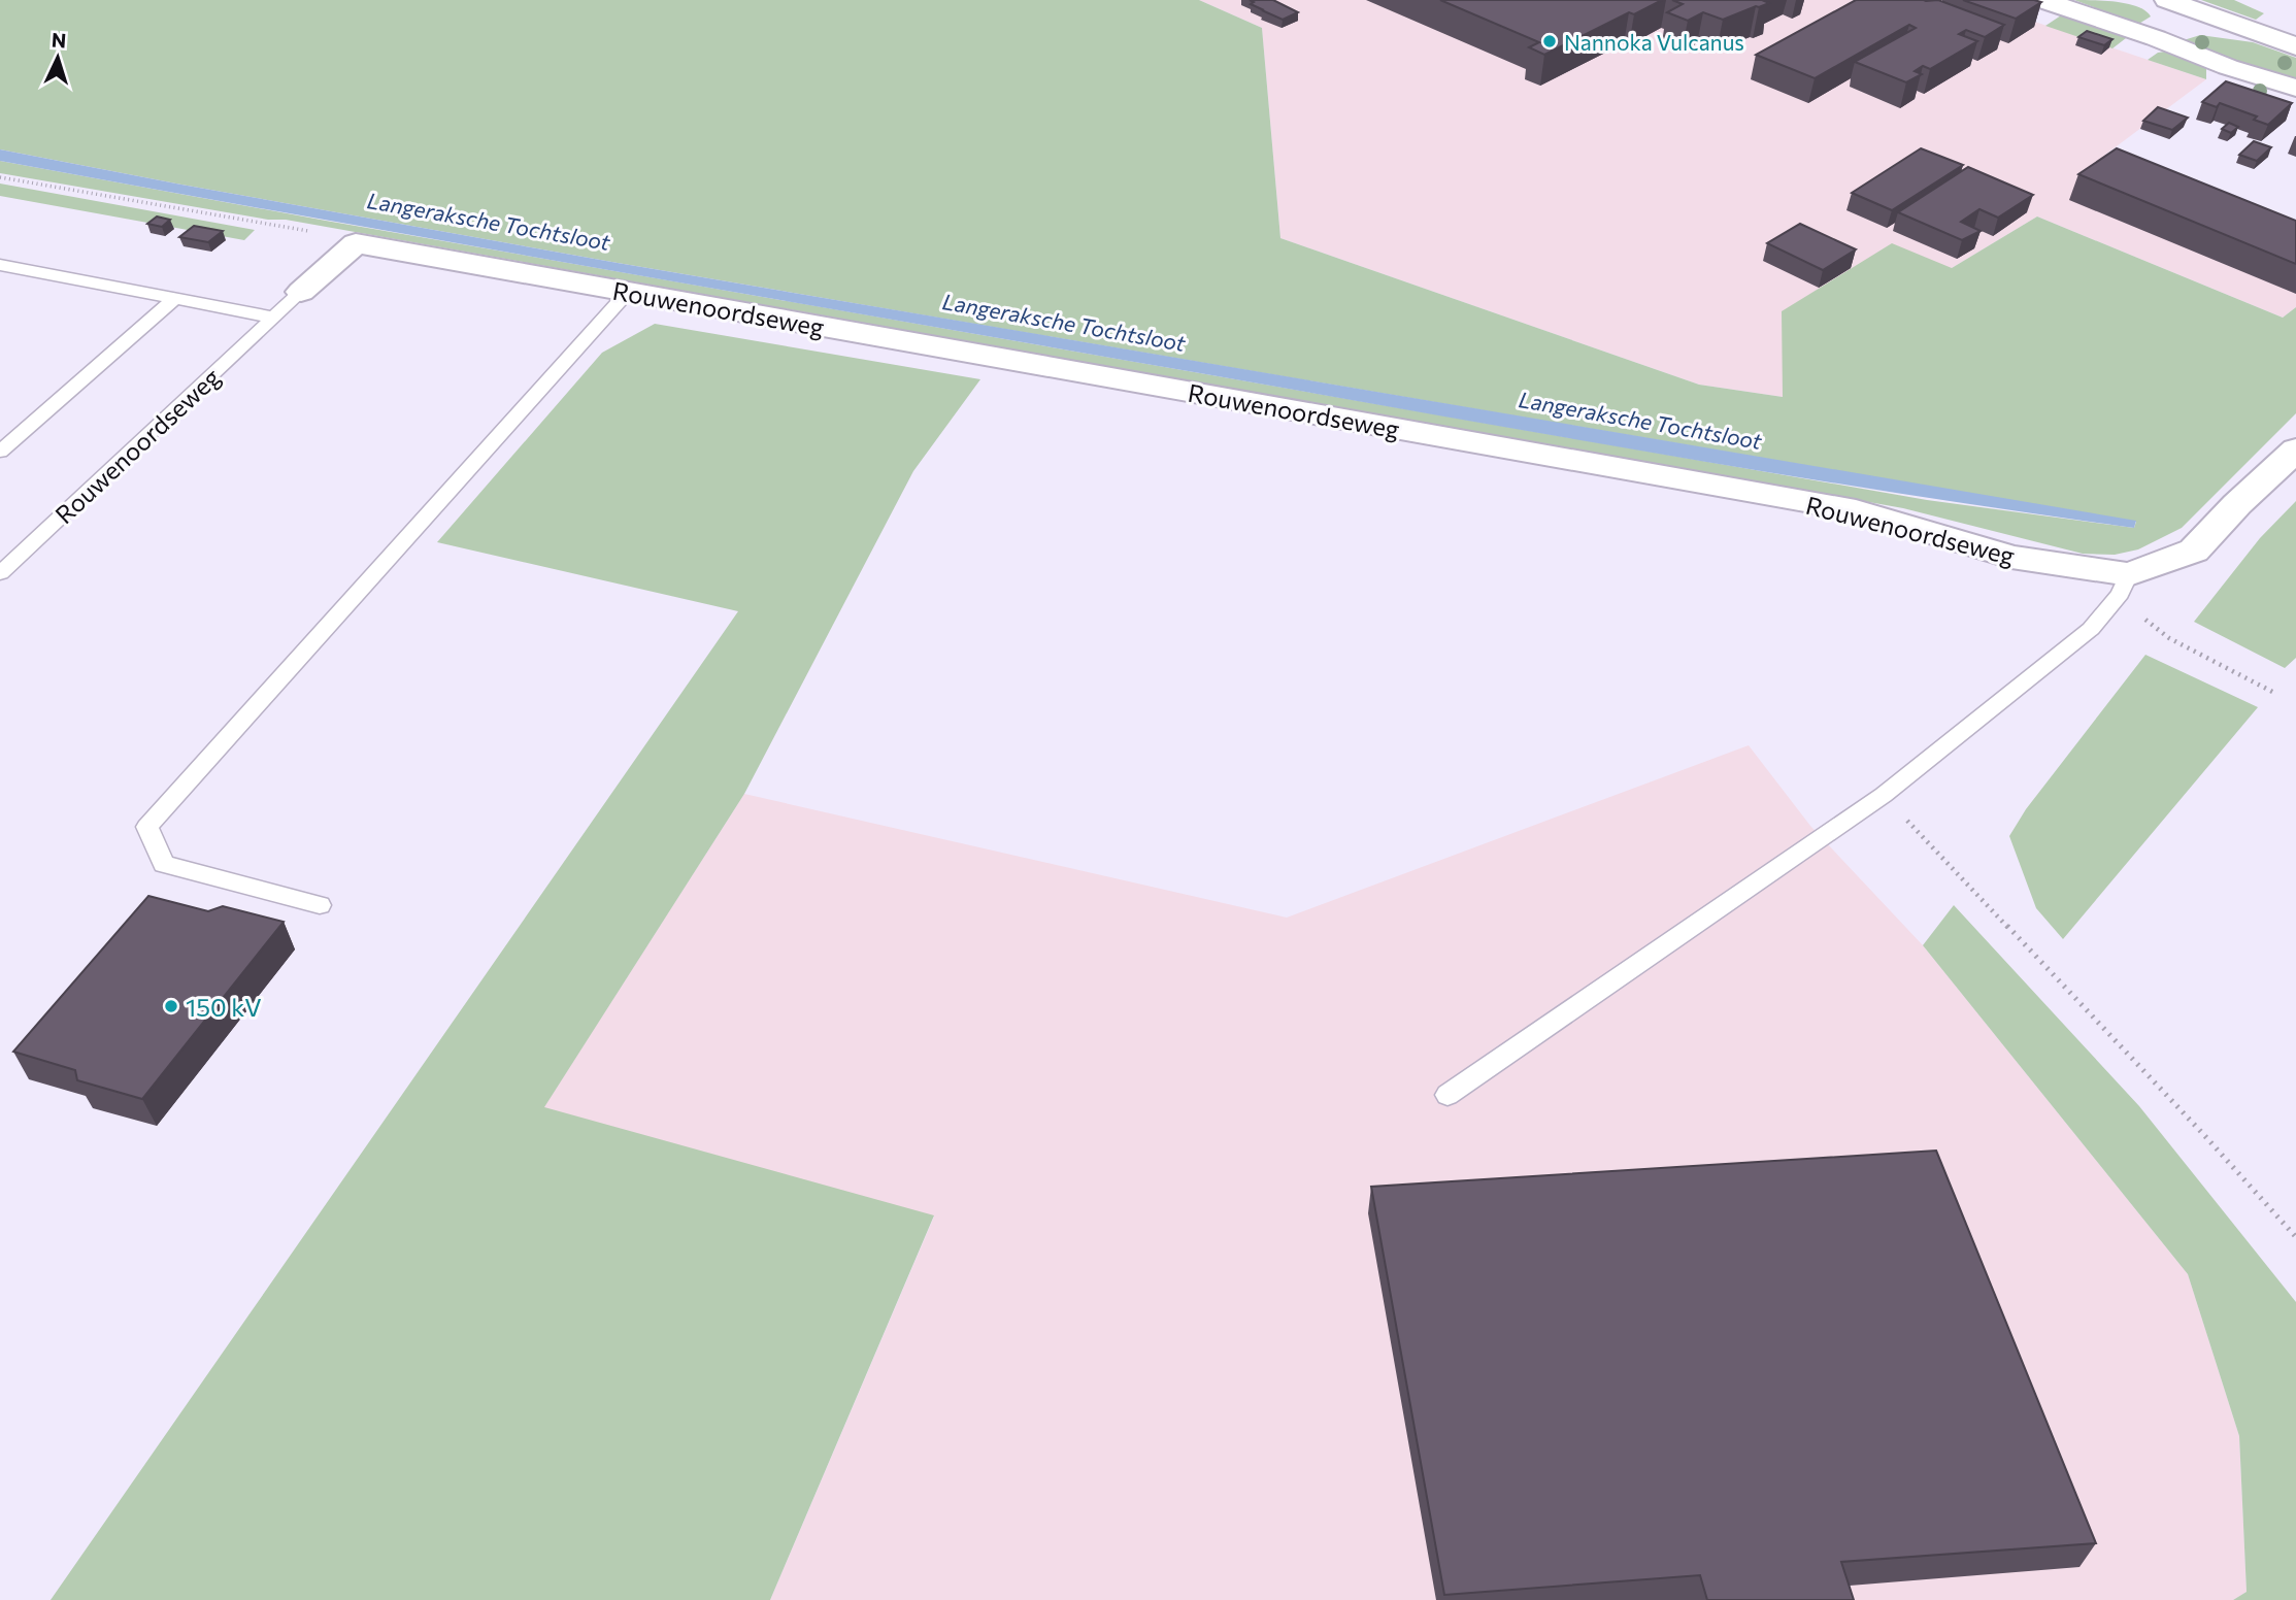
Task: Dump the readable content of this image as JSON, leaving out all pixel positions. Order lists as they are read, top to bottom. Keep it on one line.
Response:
{"streets":{"street":["Rouwenoordseweg"]},"water":["Langeraksche Tochtsloot"],"places":["Nannoka Vulcanus","150 kV"],"north":"top"}
